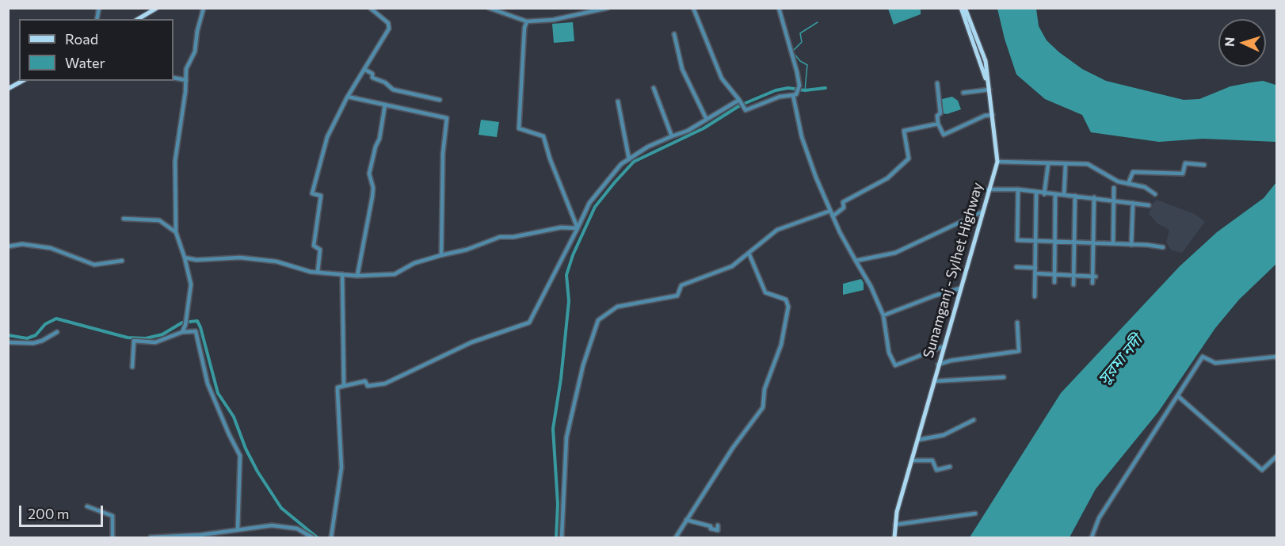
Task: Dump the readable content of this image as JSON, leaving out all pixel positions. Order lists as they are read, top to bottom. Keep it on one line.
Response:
{"streets":{"main road":["Sunamganj - Sylhet Highway"]},"water":["সুরমা নদী"],"legend":["Road","Water"],"scale_bar":"200 m","north":"left"}
